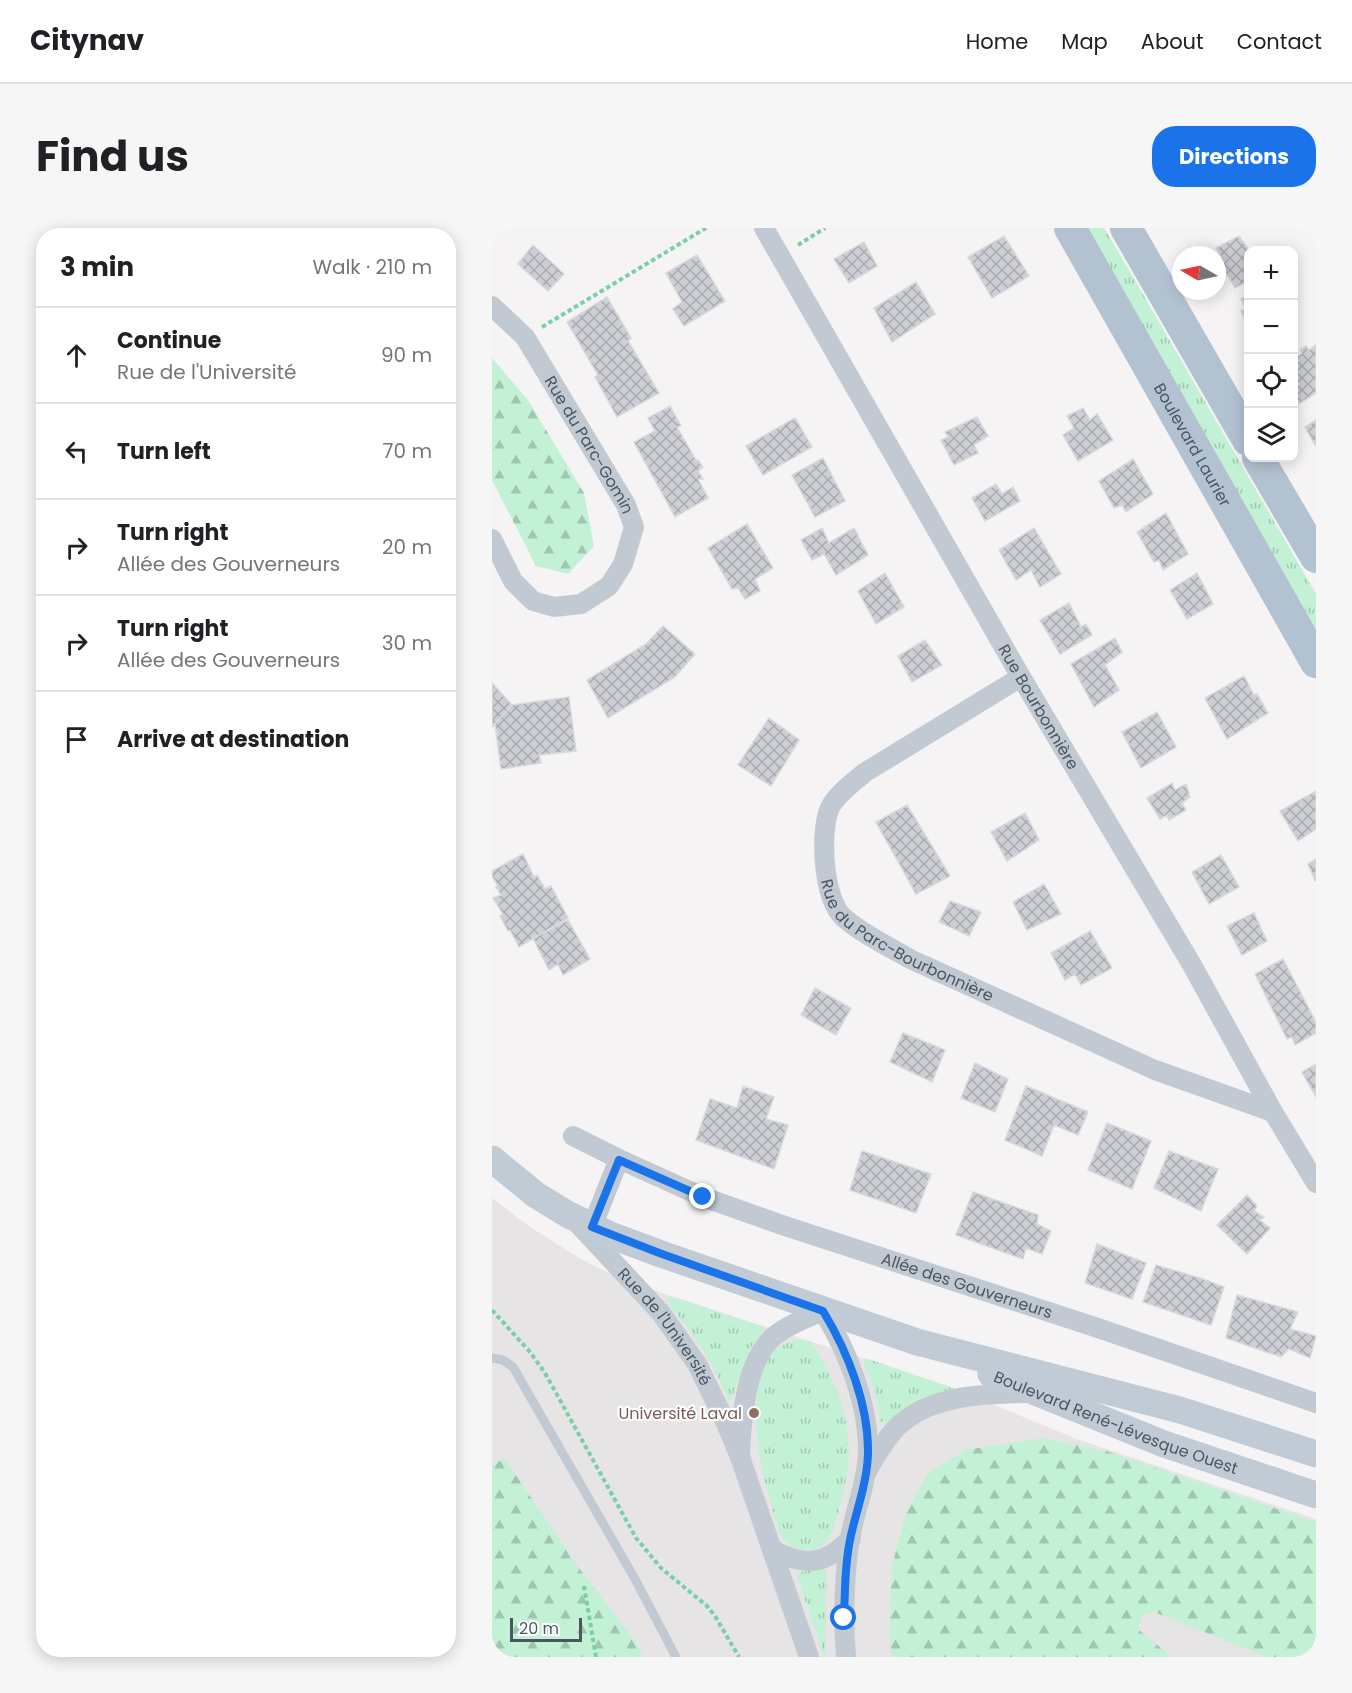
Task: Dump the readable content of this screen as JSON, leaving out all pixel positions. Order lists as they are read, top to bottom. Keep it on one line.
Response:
{"streets":{"main road":["Boulevard Laurier","Boulevard René-Lévesque Ouest"],"street":["Rue du Parc-Gomin","Rue Bourbonnière","Rue du Parc-Bourbonnière","Allée des Gouverneurs","Rue de l'Université"]},"crossings":[["Rue Bourbonnière","Rue du Parc-Bourbonnière"],["Rue de l'Université","Boulevard René-Lévesque Ouest"]],"places":["Université Laval"],"scale_bar":"20 m","north":"left","page":{"header":"Citynav","nav":["Home","Map","About","Contact"],"title":"Find us","buttons":"Directions","heading":["3 min","Walk · 210 m"],"map_buttons":["+","−"],"list":[["Continue","Rue de l'Université","90 m"],["Turn left","70 m"],["Turn right","Allée des Gouverneurs","20 m"],["Turn right","Allée des Gouverneurs","30 m"],"Arrive at destination"],"scale":"20 m"}}
